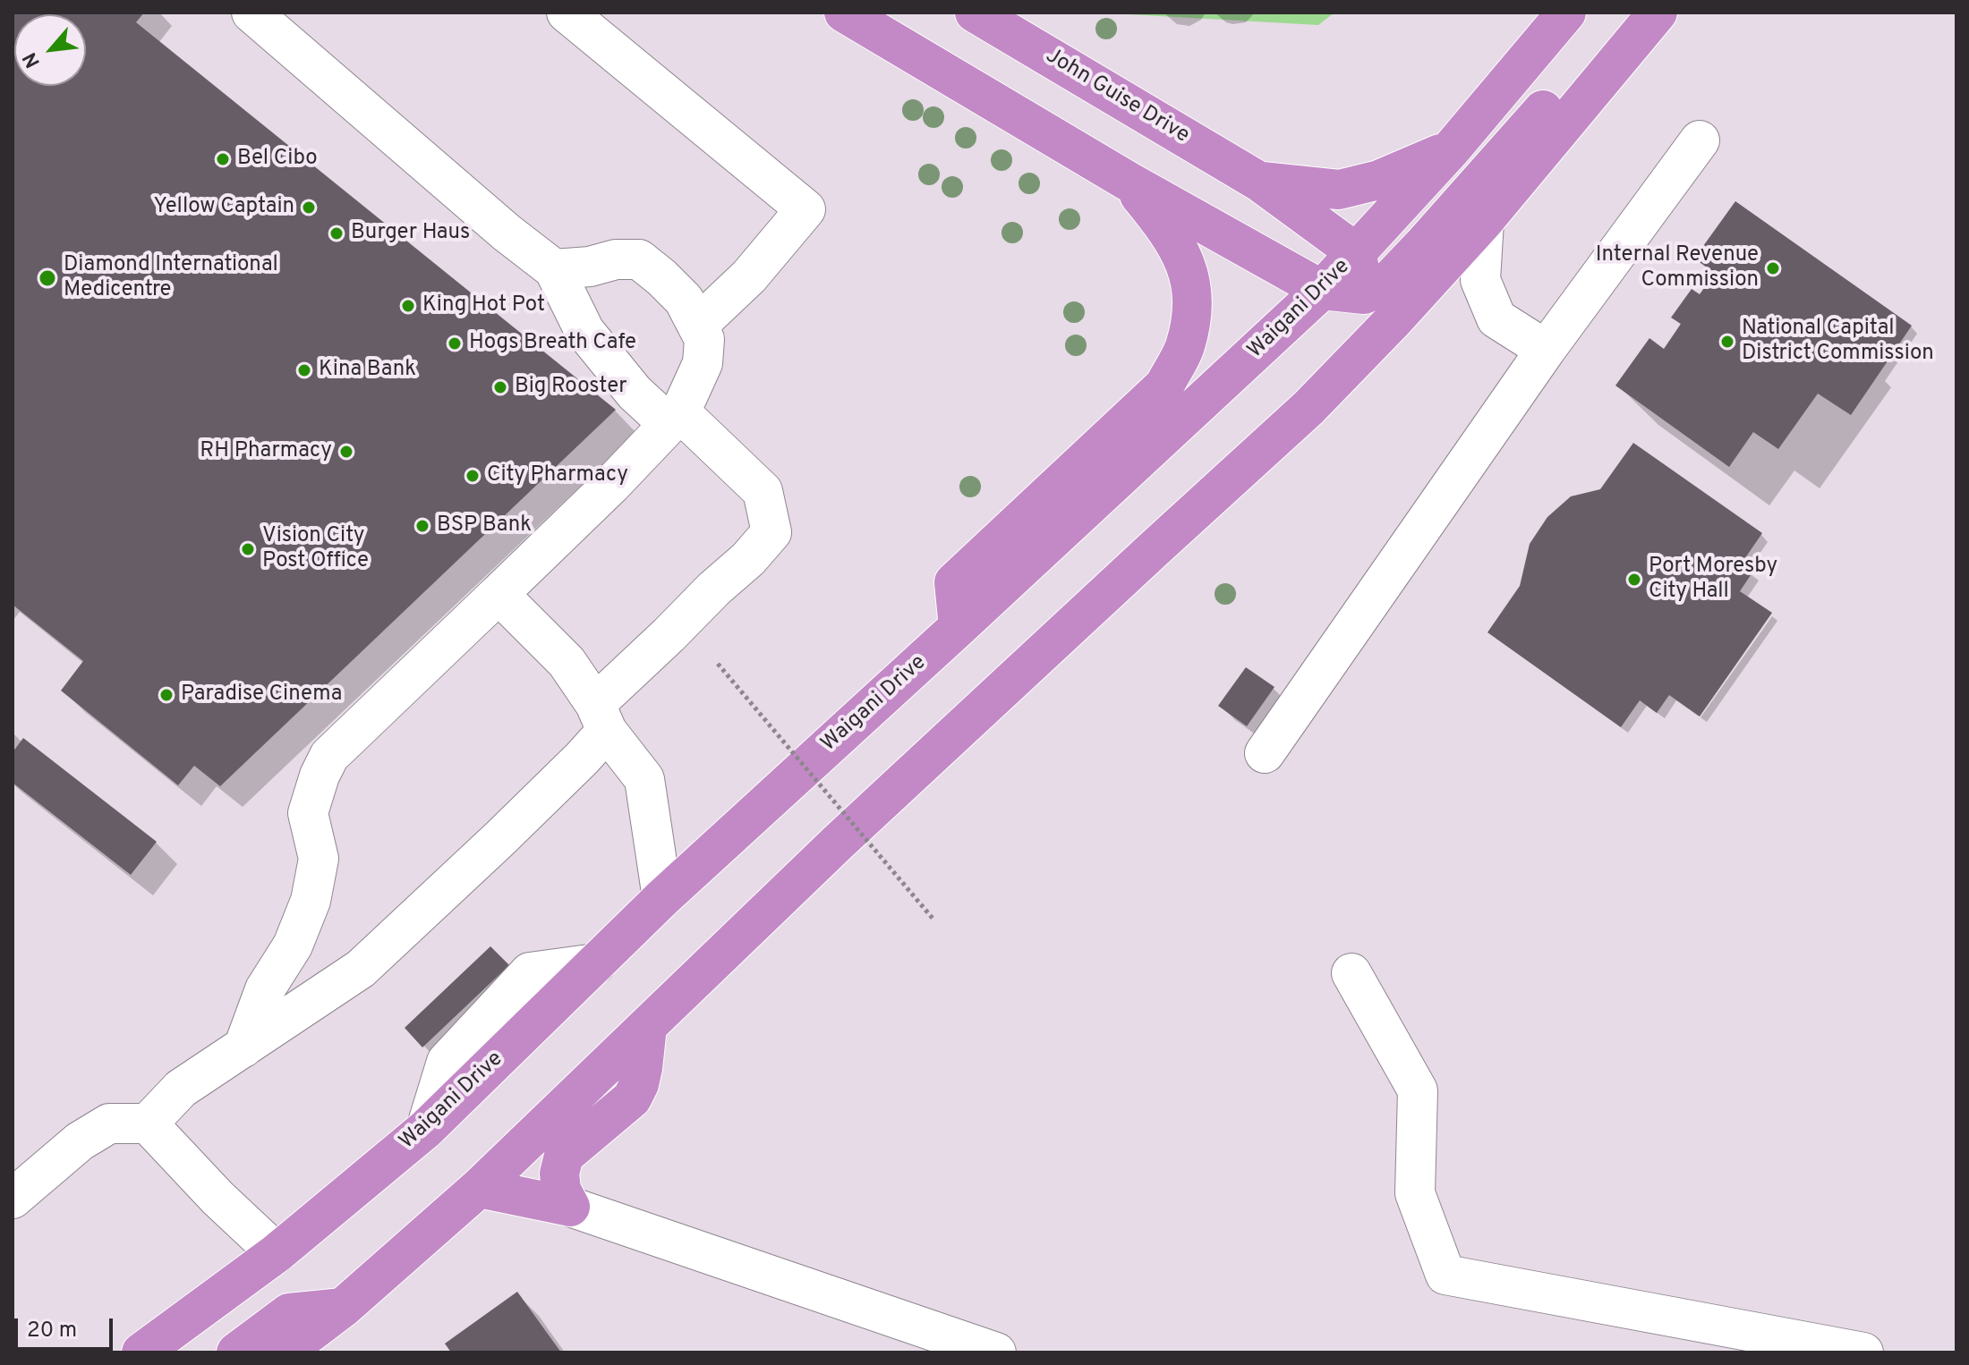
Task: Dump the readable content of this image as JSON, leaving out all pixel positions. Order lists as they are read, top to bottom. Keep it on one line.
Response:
{"streets":{"highway":["John Guise Drive","Waigani Drive"]},"crossings":[["John Guise Drive","Waigani Drive"]],"places":["Bel Cibo","Yellow Captain","Burger Haus","Internal Revenue Commission","Diamond International Medicentre","King Hot Pot","National Capital District Commission","Hogs Breath Cafe","Kina Bank","Big Rooster","RH Pharmacy","City Pharmacy","BSP Bank","Vision City Post Office","Port Moresby City Hall","Paradise Cinema"],"scale_bar":"20 m","north":"bottom left"}
